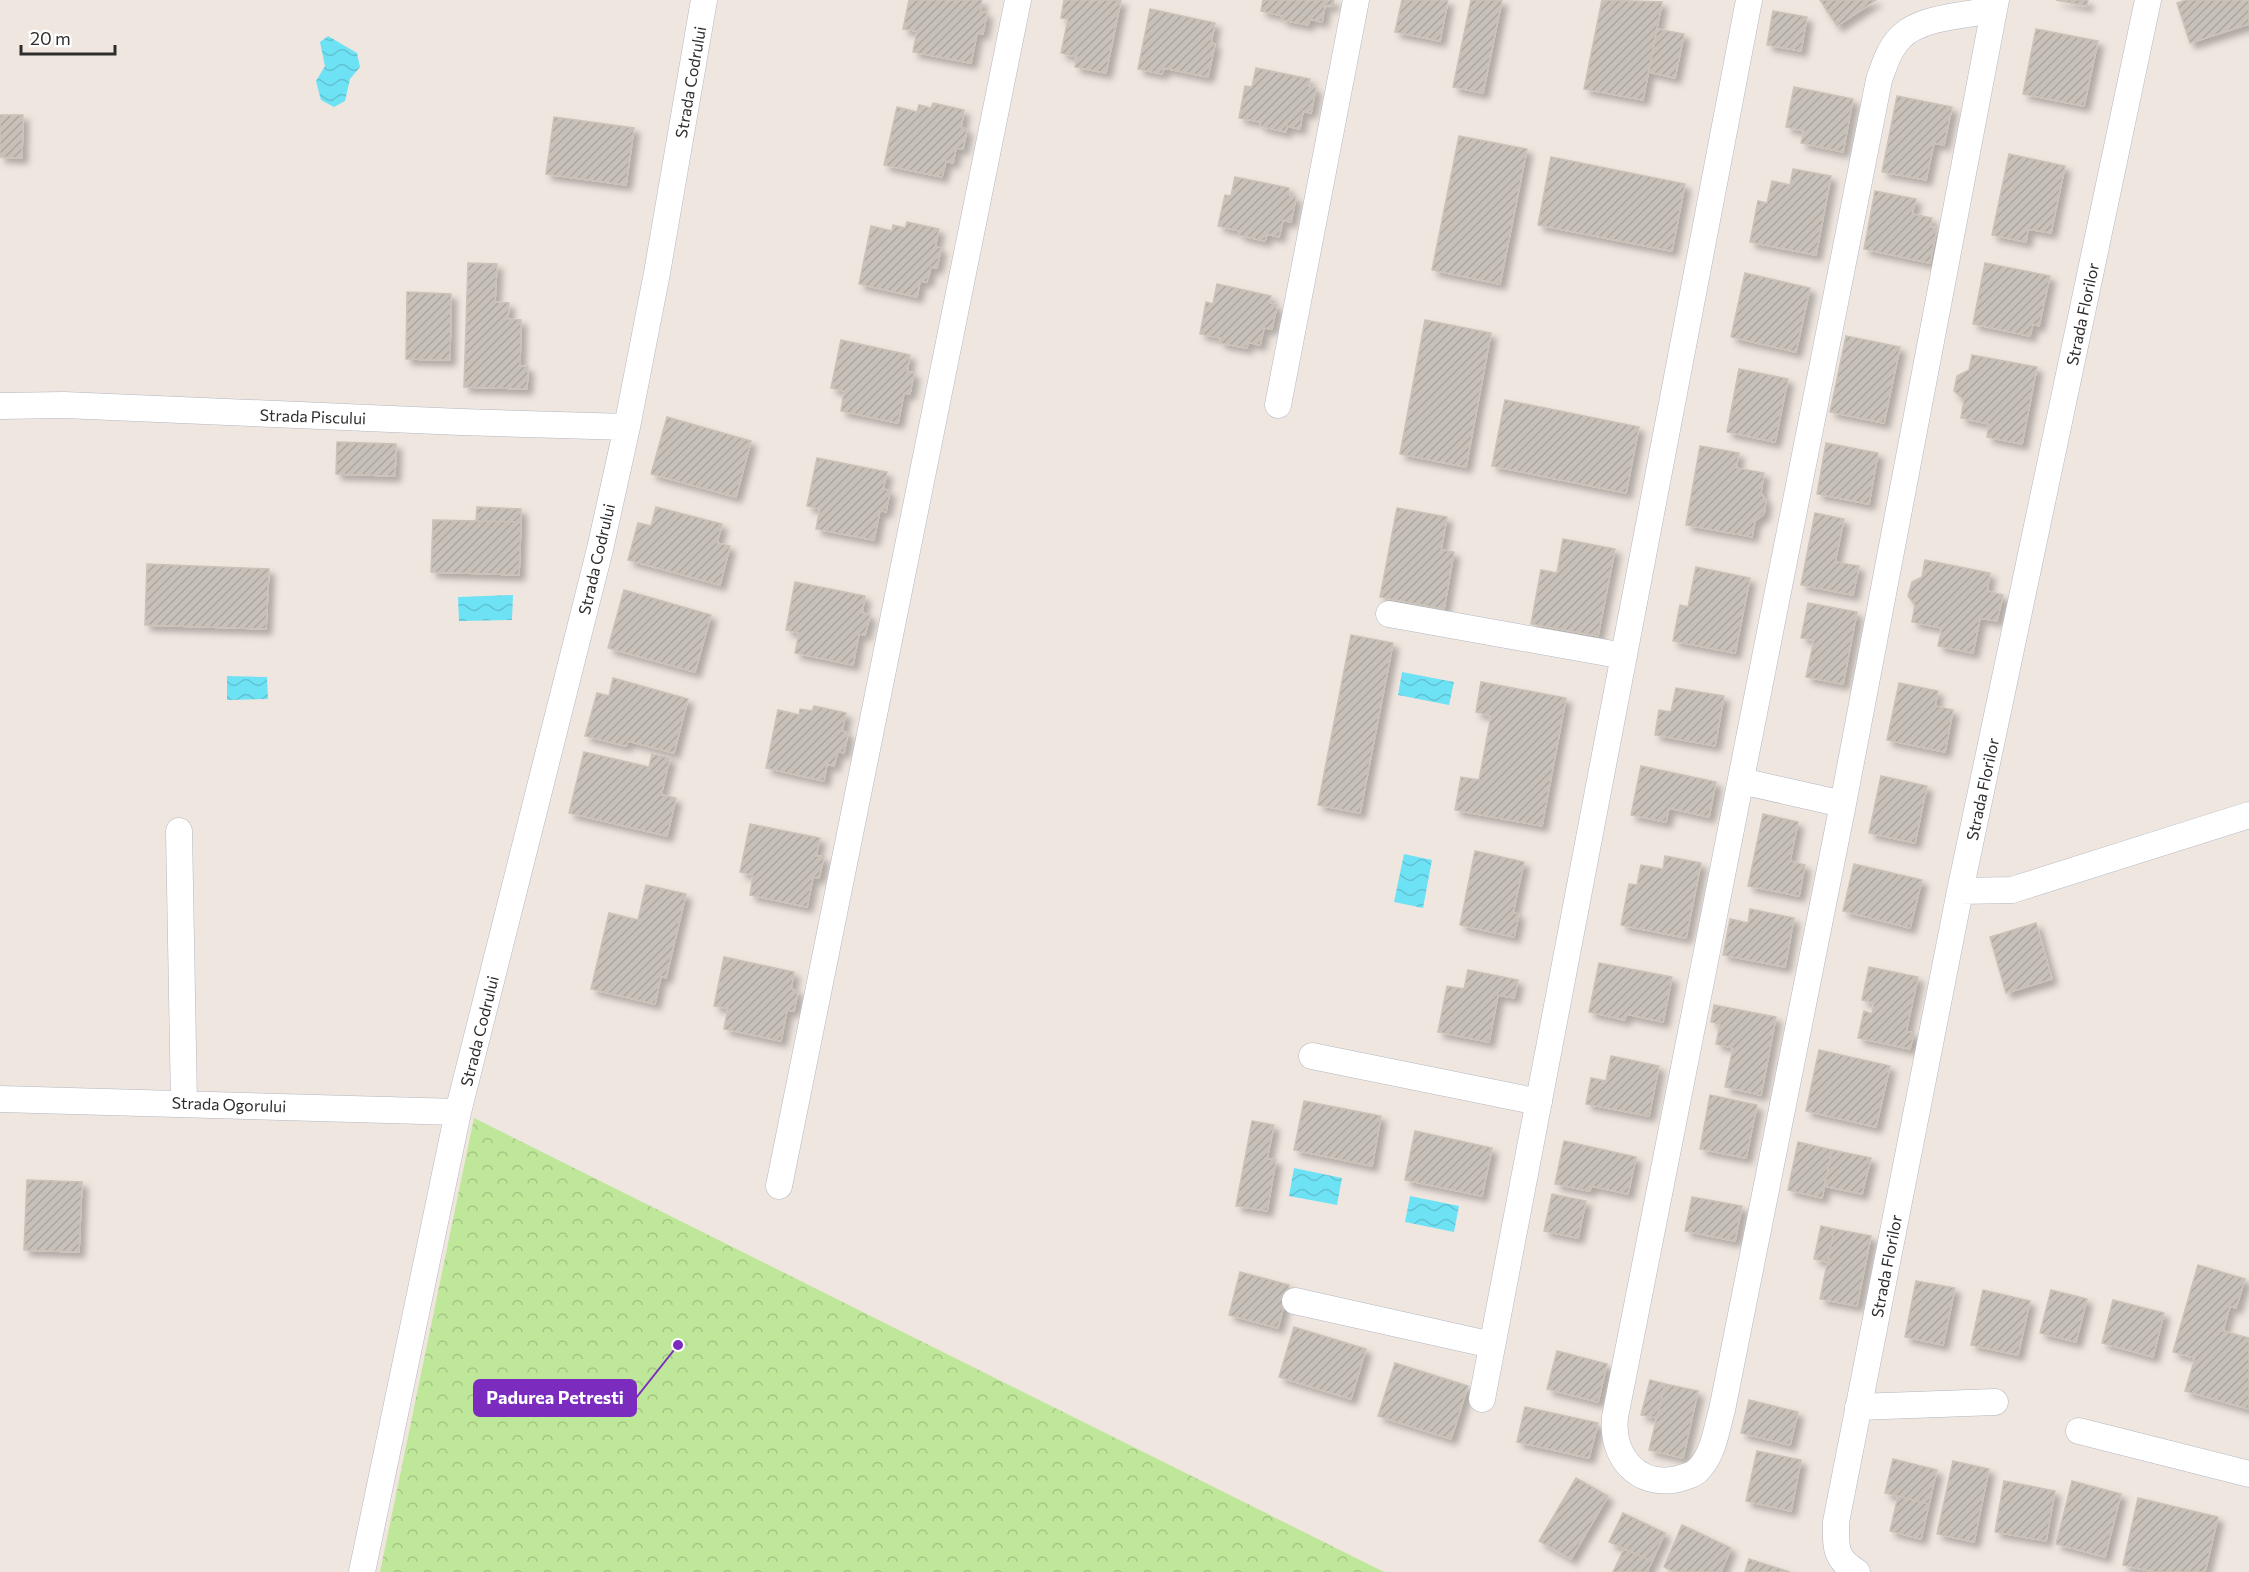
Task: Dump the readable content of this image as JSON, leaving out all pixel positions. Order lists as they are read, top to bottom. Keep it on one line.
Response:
{"streets":{"street":["Strada Codrului","Strada Florilor","Strada Piscului","Strada Ogorului"]},"crossings":[["Strada Codrului","Strada Piscului"],["Strada Codrului","Strada Ogorului"]],"places":["Padurea Petresti"],"scale_bar":"20 m"}
